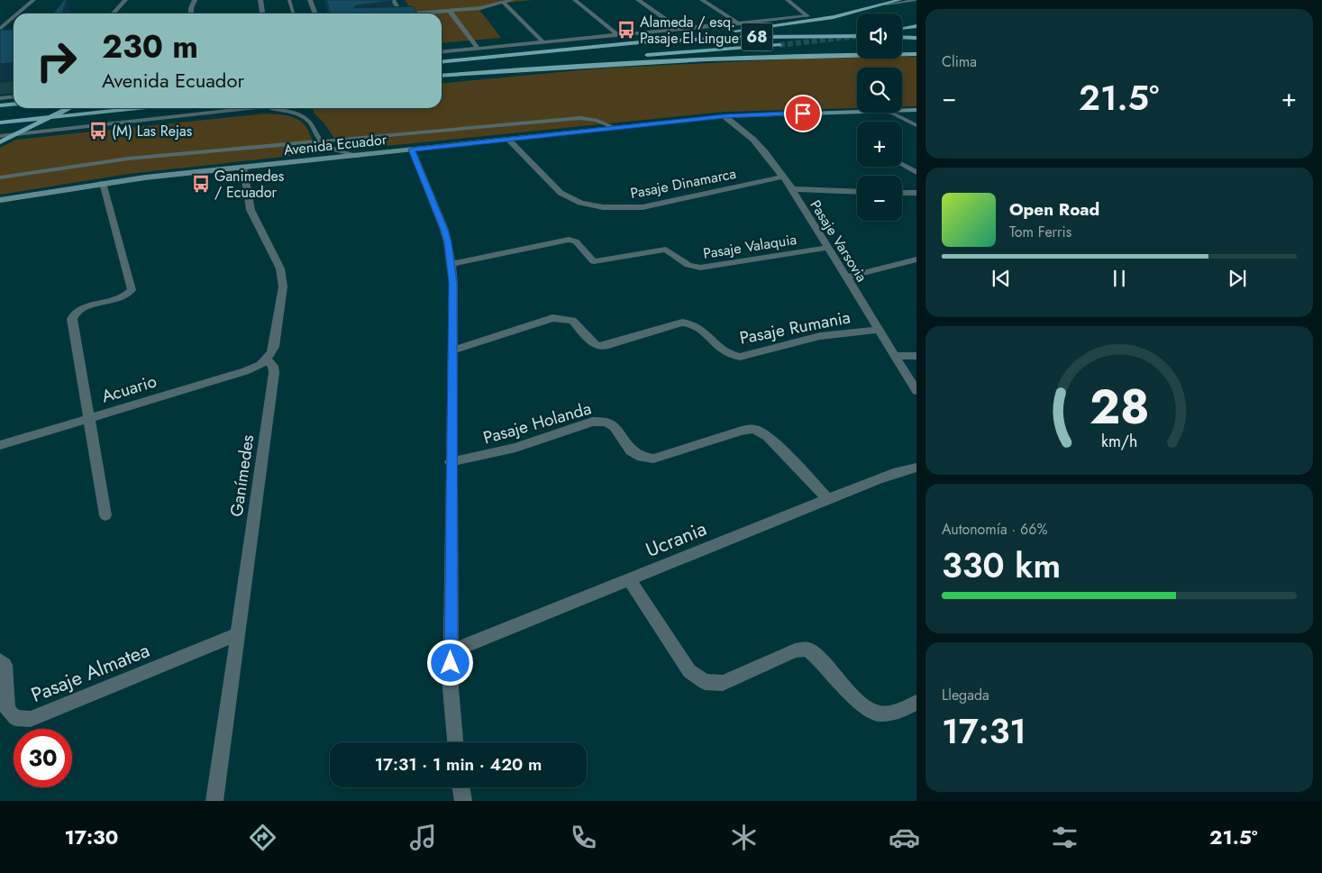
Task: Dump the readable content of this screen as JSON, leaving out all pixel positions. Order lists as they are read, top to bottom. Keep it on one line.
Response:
{"streets":{"main road":["68","Avenida Ecuador"],"street":["Pasaje Dinamarca","Pasaje Varsovia","Pasaje Valaquia","Pasaje Rumania","Acuario","Pasaje Holanda","Ganímedes","Ucrania","Pasaje Almatea"]},"crossings":[["Avenida Ecuador","Pasaje Dinamarca"],["Avenida Ecuador","Pasaje Varsovia"],["Pasaje Dinamarca","Pasaje Varsovia"],["Pasaje Varsovia","Pasaje Valaquia"],["Pasaje Varsovia","Pasaje Rumania"],["Acuario","Ganímedes"],["Pasaje Holanda","Ucrania"],["Ganímedes","Pasaje Almatea"]],"places":{"bus stop":["Alameda / esq. Pasaje El Lingue","(M) Las Rejas","Ganimedes / Ecuador"]},"page":{"tile":["Clima",["Autonomía · 66%","330 km"],["Llegada","17:31"]],"map_buttons":["+","−"],"turn":["230 m","Avenida Ecuador"],"heat":["−","21.5°","+"],"song":["Open Road","Tom Ferris"],"limit":"30","trip":"17:31 · 1 min · 420 m","tabs":["17:30","21.5°"],"gauge":["28","km/h"]}}
